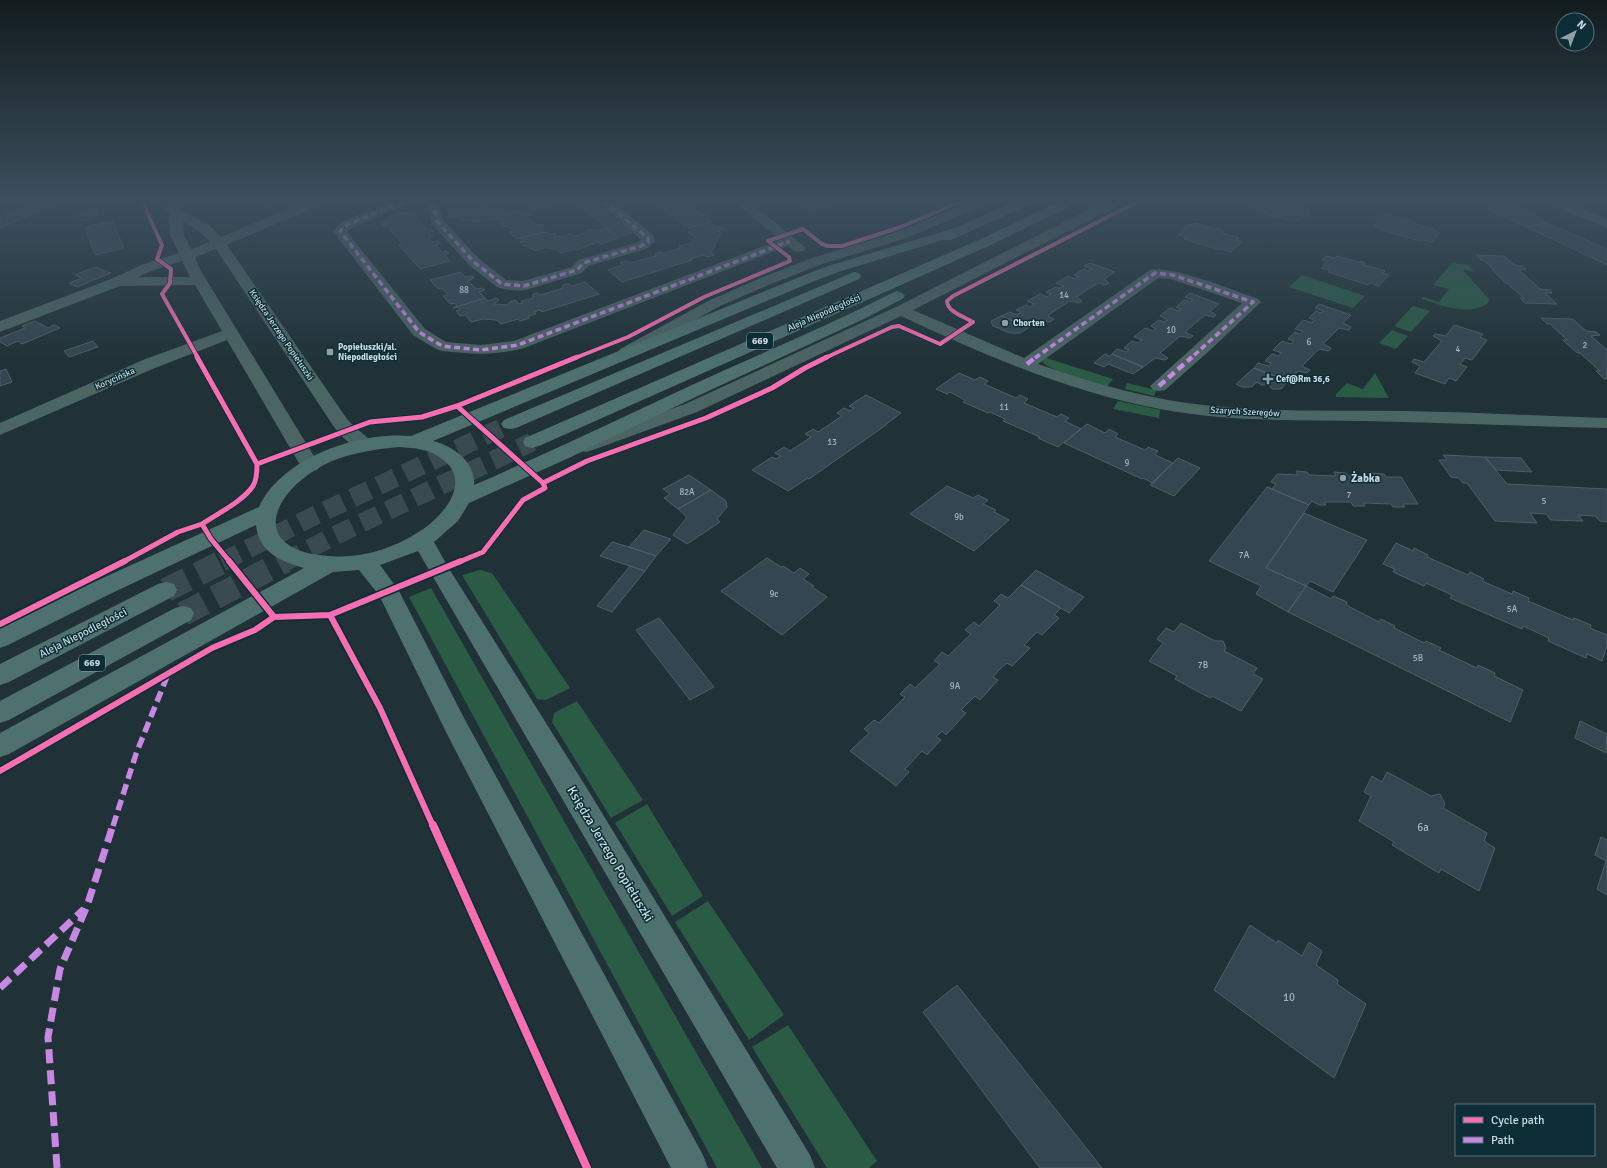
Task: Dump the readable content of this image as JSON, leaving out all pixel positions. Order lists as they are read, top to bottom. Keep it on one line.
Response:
{"streets":{"main road":["Aleja Niepodległości","Księdza Jerzego Popiełuszki","669"],"street":["Korycińska","Szarych Szeregów"]},"places":{"other":["Chorten","Żabka"],"transit":["Popiełuszki/al. Niepodległości"],"health":["Cef@Rm 36,6"]},"house_numbers":["88","14","10","6","2","4","11","13","9","82A","7","5","9b","7A","9c","5A","5B","7B","9A","6a","10"],"legend":["Cycle path","Path"],"north":"top right"}
